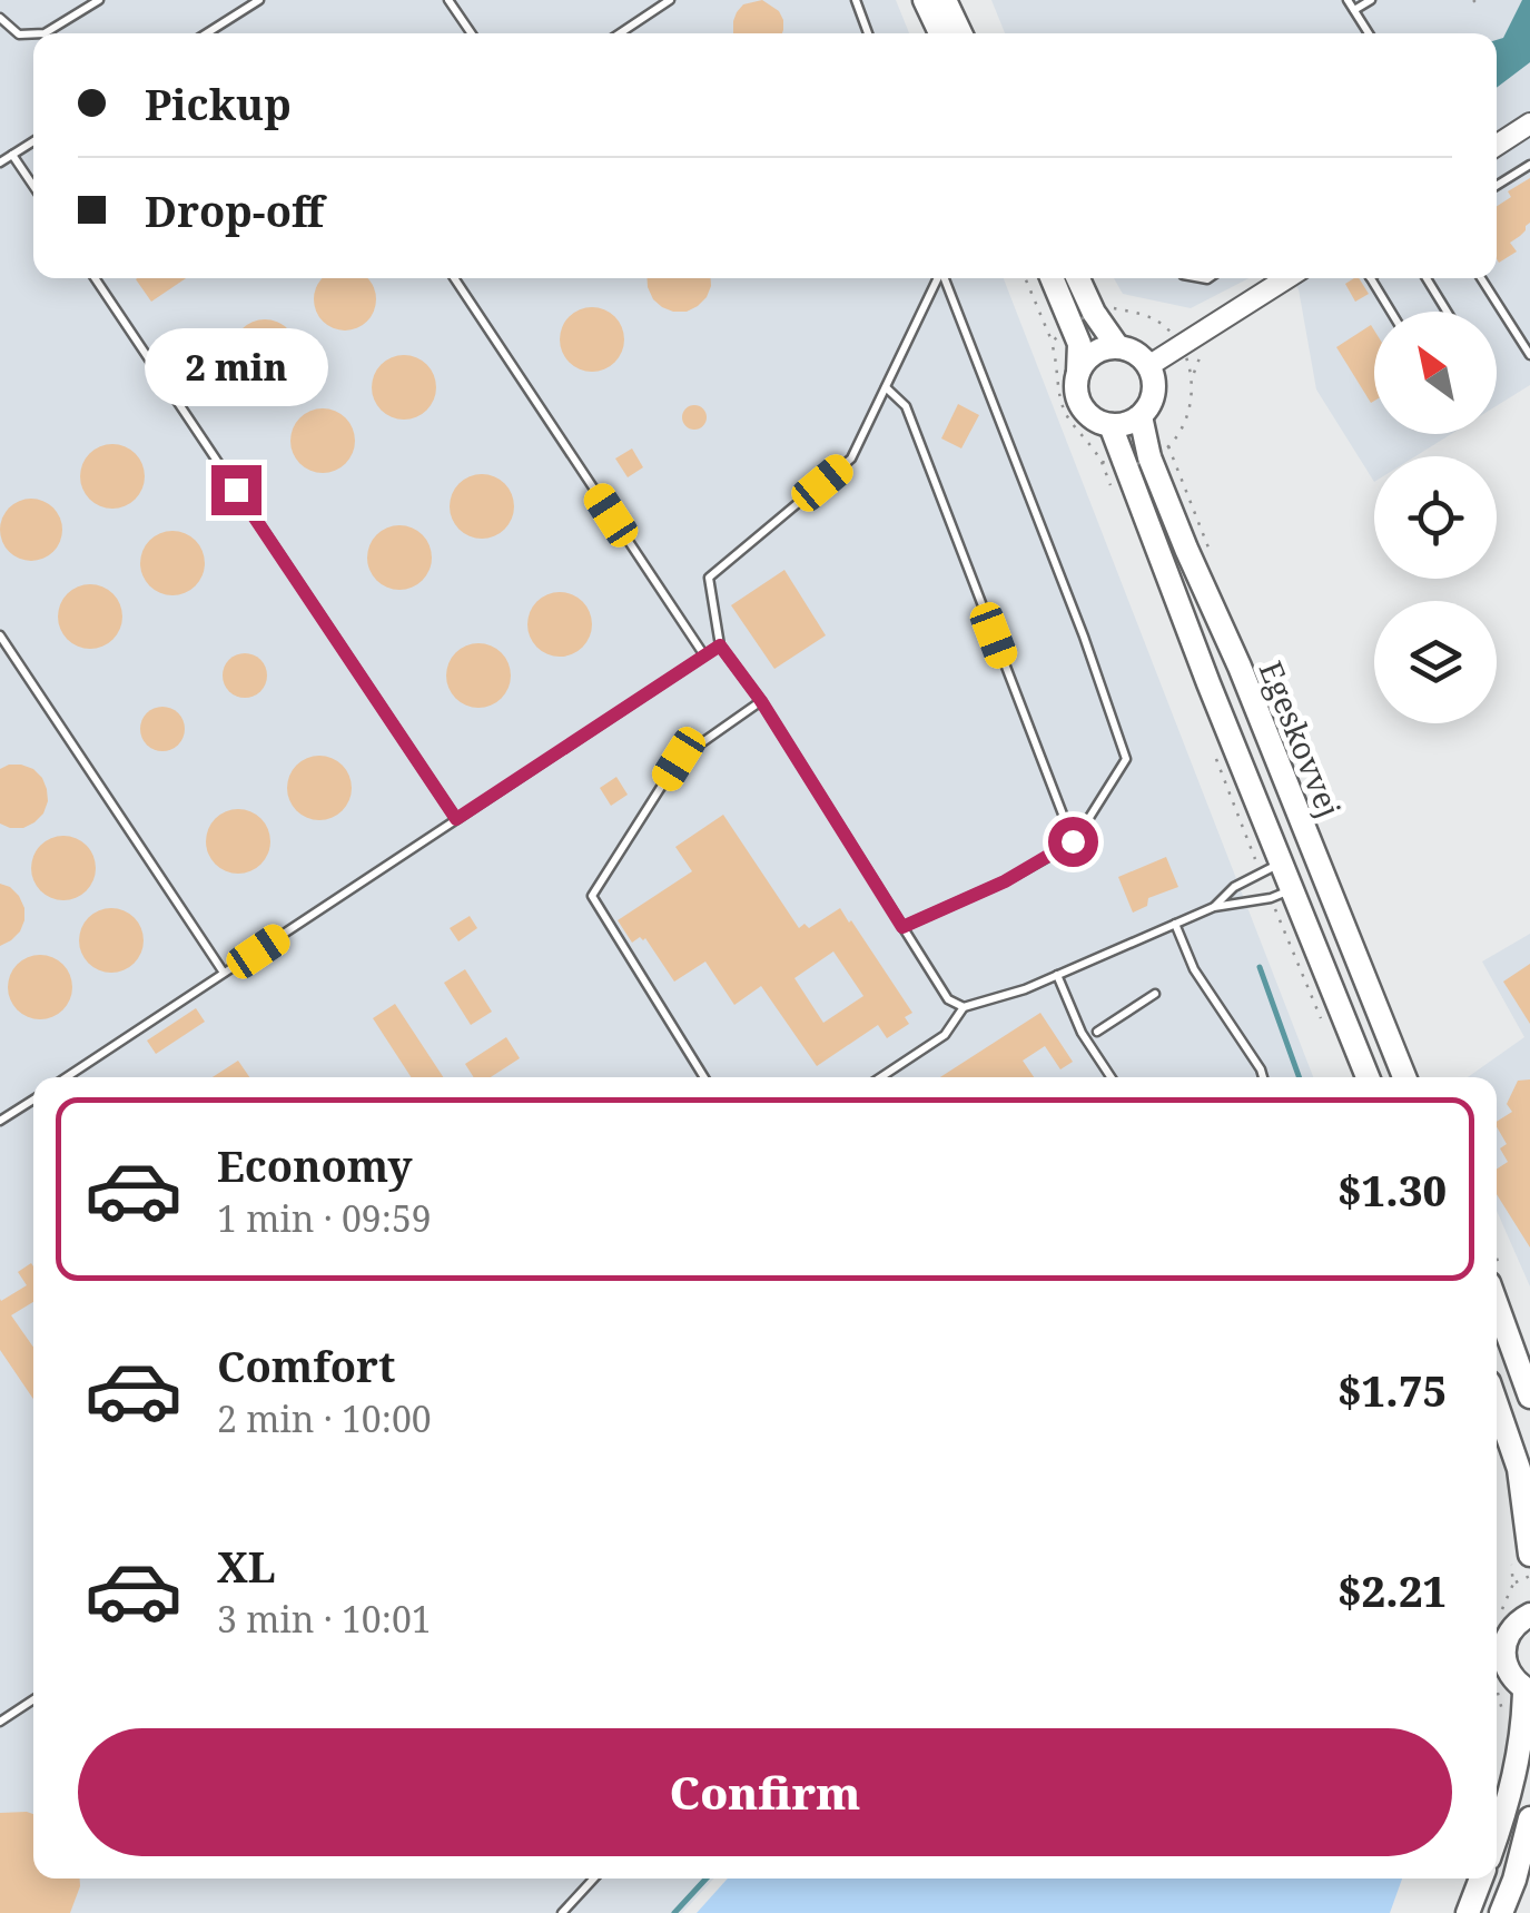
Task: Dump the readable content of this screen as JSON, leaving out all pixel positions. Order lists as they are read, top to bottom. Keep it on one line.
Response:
{"streets":{"main road":["Egeskovvej"]},"north":"top left","page":{"banner":["Pickup","Drop-off"],"bubble":"2 min","list":[{"name":"Economy","note":"1 min · 09:59","value":"$1.30"},{"name":"Comfort","note":"2 min · 10:00","value":"$1.75"},{"name":"XL","note":"3 min · 10:01","value":"$2.21"}],"buttons":"Confirm"}}
